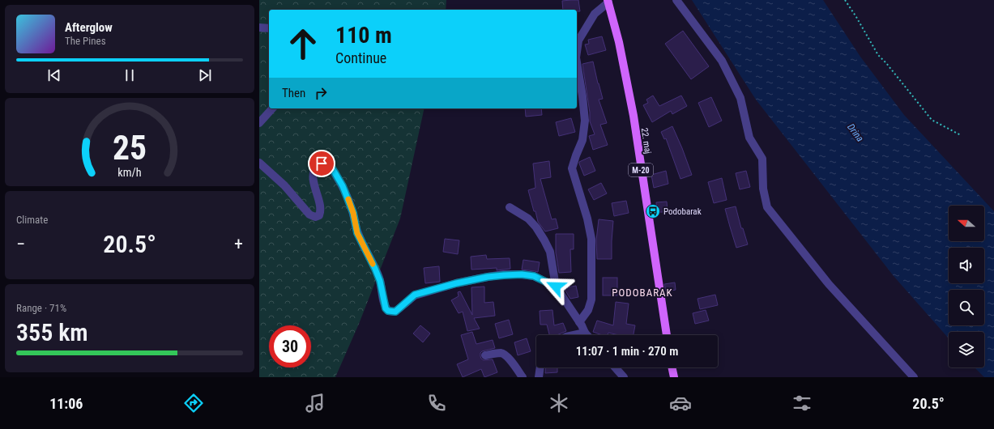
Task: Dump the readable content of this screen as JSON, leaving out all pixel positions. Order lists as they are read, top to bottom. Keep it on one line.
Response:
{"streets":{"main road":["22. maj","M-20"]},"districts":["PODOBARAK"],"water":["Drina"],"places":{"bus stop":["Podobarak"]},"north":"left","page":{"turn":["110 m","Continue"],"song":["Afterglow","The Pines"],"then":"Then","tile":["Climate",["Range · 71%","355 km"]],"heat":["−","20.5°","+"],"limit":"30","trip":"11:07 · 1 min · 270 m","tabs":["11:06","20.5°"],"gauge":["25","km/h"]}}
